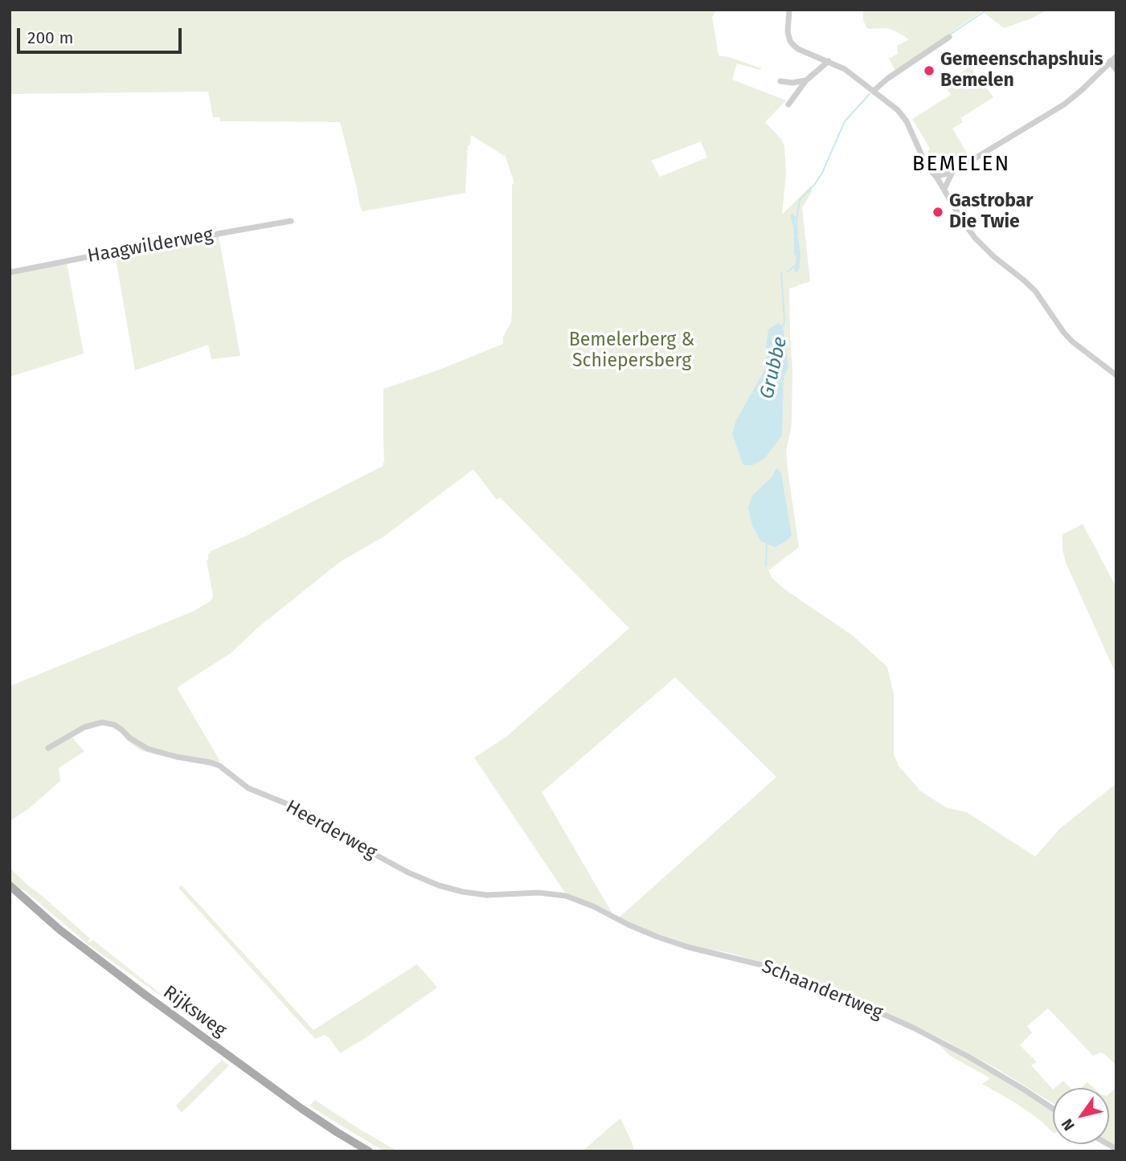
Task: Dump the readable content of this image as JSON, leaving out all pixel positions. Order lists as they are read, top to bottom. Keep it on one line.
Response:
{"streets":{"main road":["Rijksweg"],"street":["Haagwilderweg","Heerderweg","Schaandertweg"]},"crossings":[["Heerderweg","Schaandertweg"]],"districts":["BEMELEN"],"water":["Grubbe"],"parks":["Bemelerberg & Schiepersberg"],"places":["Gemeenschapshuis Bemelen","Gastrobar Die Twie"],"scale_bar":"200 m","north":"bottom left"}
